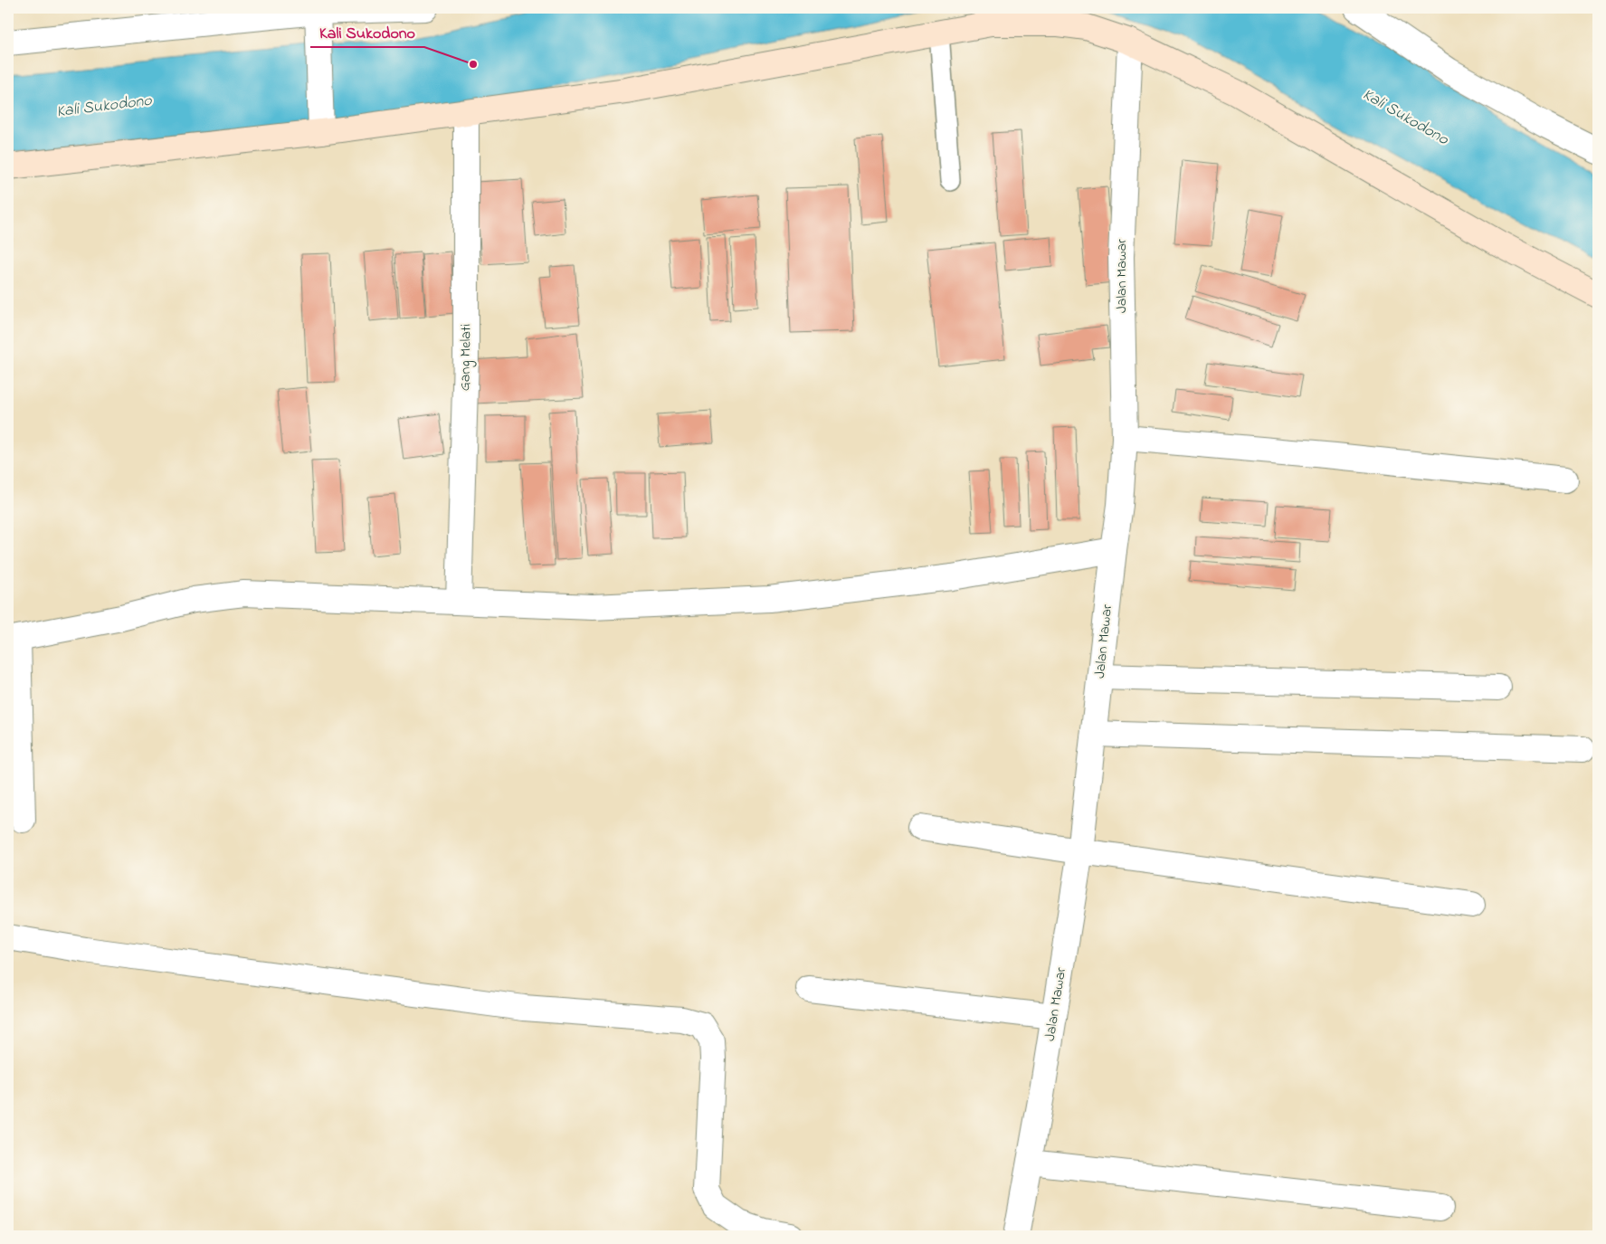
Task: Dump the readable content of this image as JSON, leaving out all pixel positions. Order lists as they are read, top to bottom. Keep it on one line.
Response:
{"streets":{"street":["Jalan Mawar","Gang Melati"]},"water":["Kali Sukodono"],"places":["Kali Sukodono"]}
